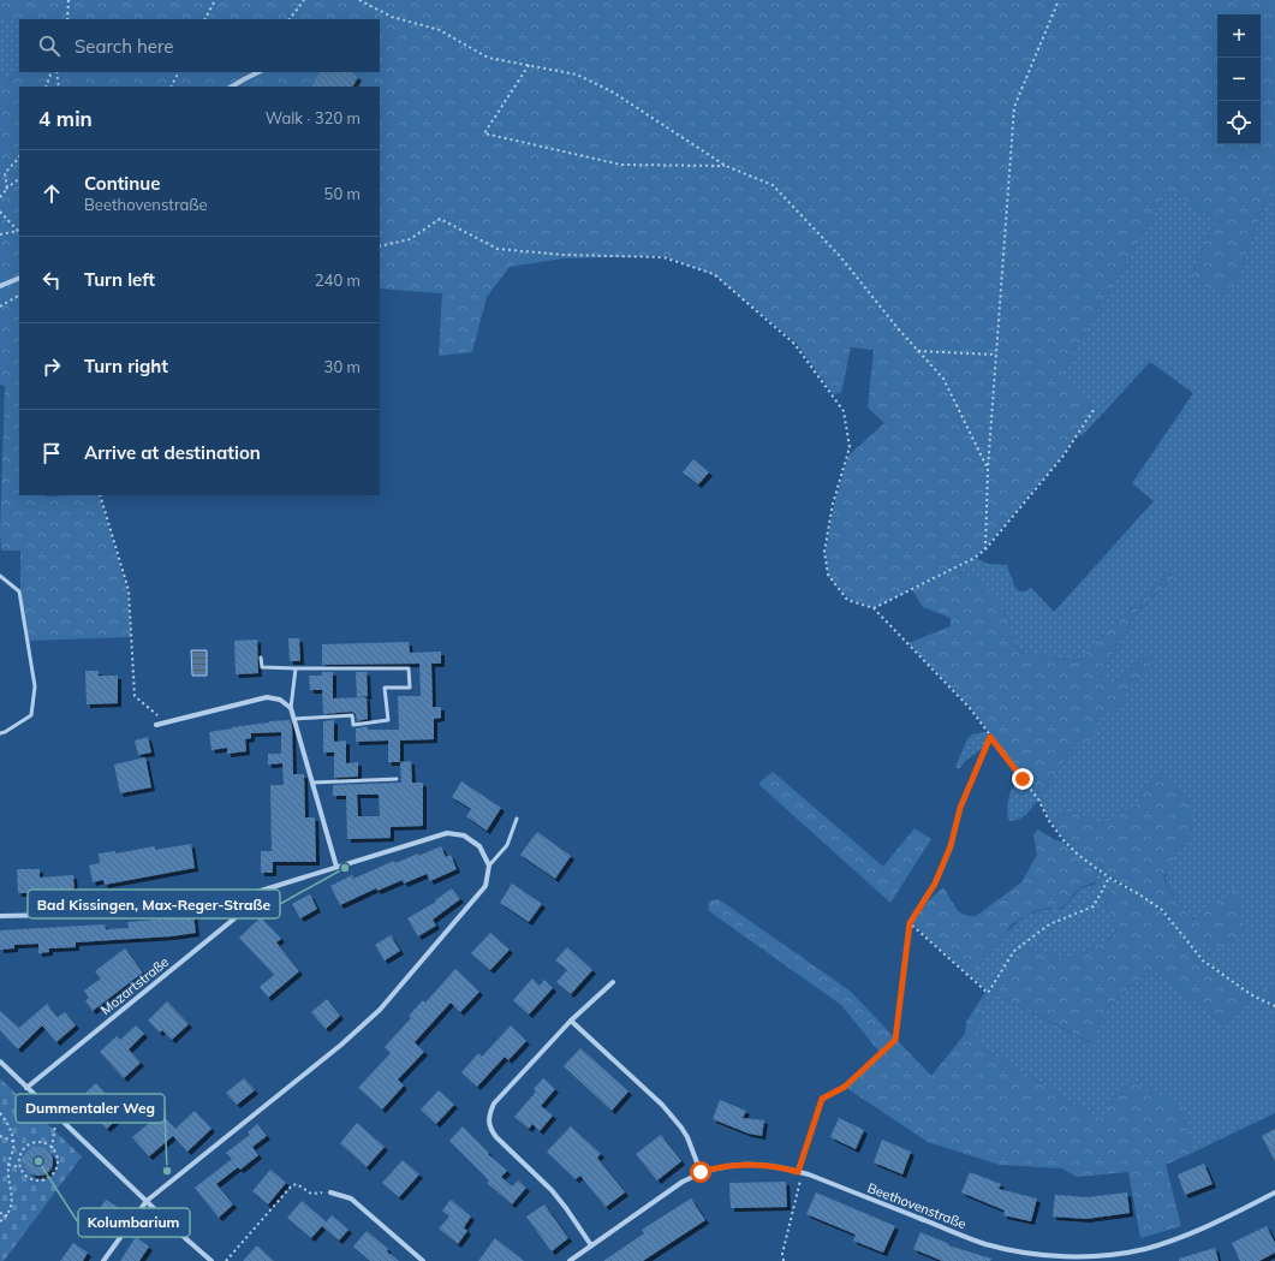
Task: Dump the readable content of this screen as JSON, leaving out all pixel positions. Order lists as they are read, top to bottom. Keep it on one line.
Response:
{"streets":{"street":["Mozartstraße","Beethovenstraße"]},"places":["Bad Kissingen, Max-Reger-Straße","Kolumbarium","Dummentaler Weg"],"page":{"map_buttons":["+","−"],"search":"Search here","heading":["4 min","Walk · 320 m"],"list":[["Continue","Beethovenstraße","50 m"],["Turn left","240 m"],["Turn right","30 m"],"Arrive at destination"]}}
